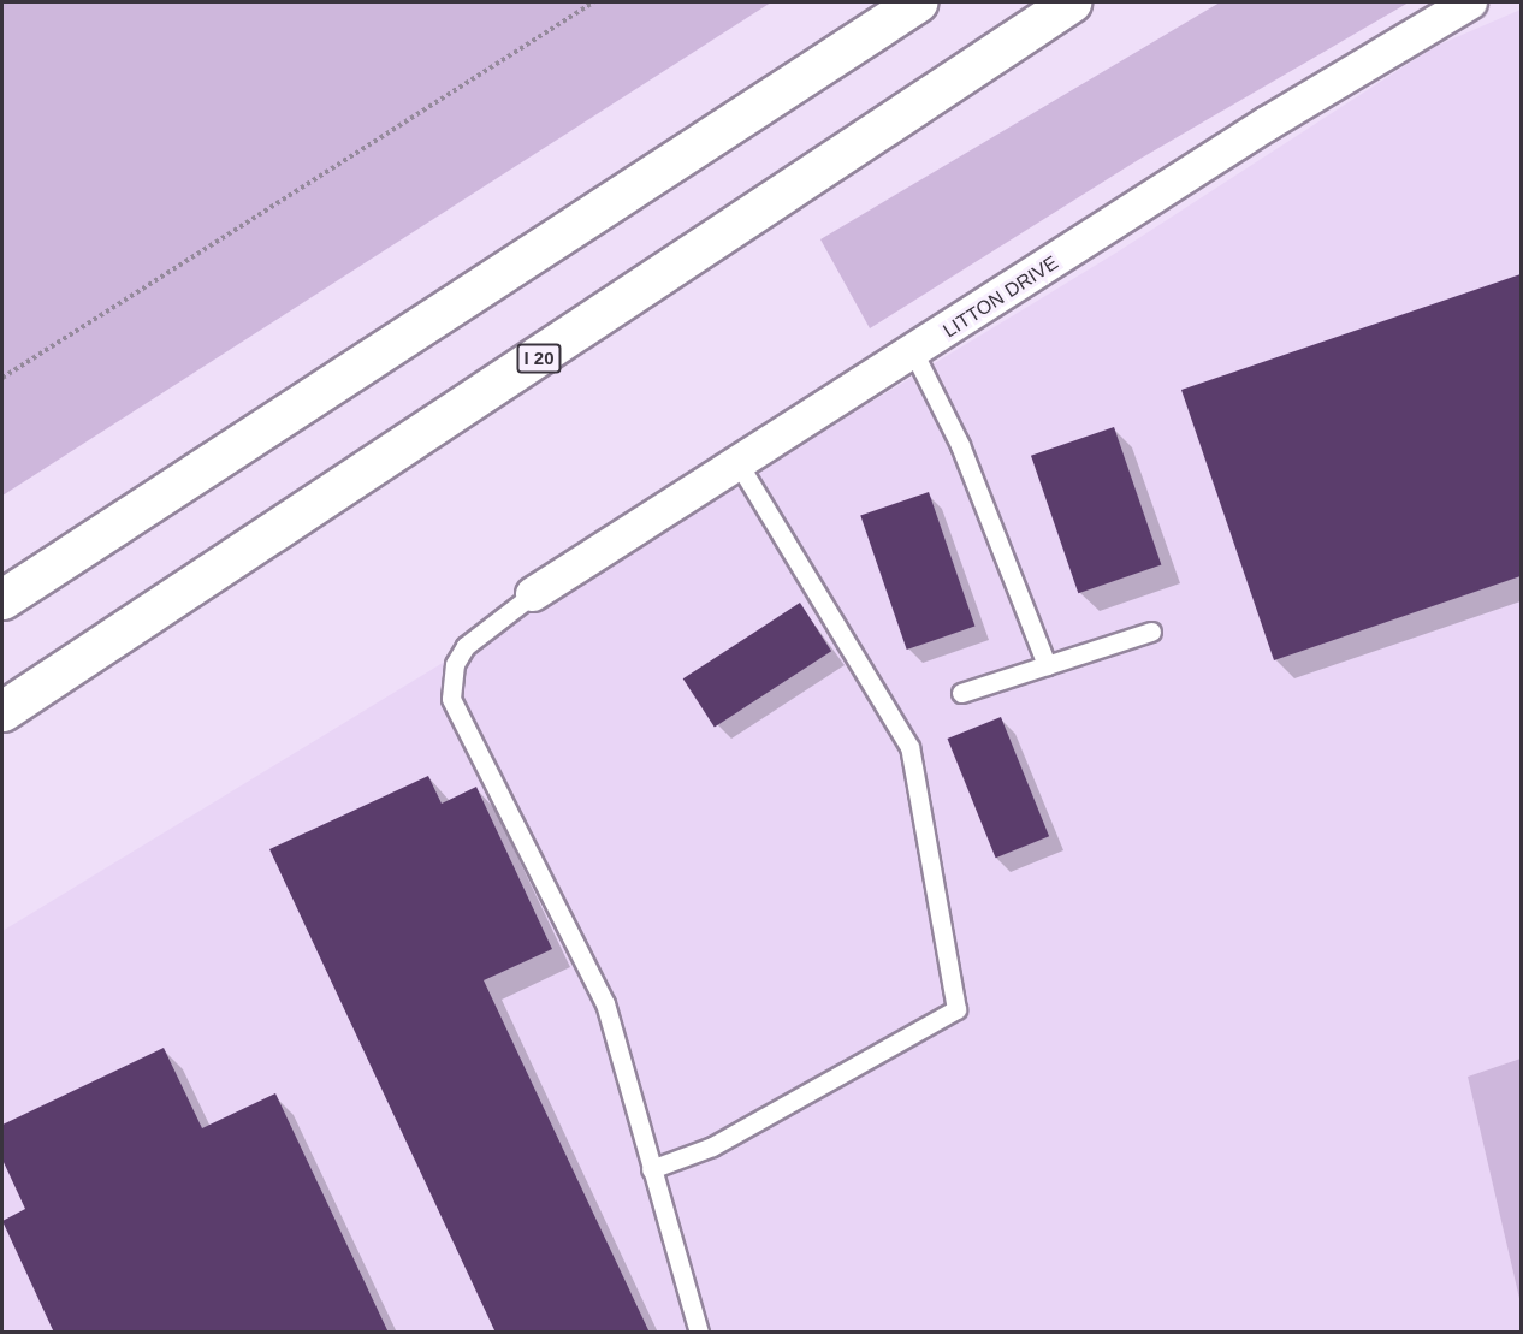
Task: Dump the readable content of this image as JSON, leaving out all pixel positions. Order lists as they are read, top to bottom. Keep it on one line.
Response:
{"streets":{"highway":["I 20"],"street":["LITTON DRIVE"]}}
